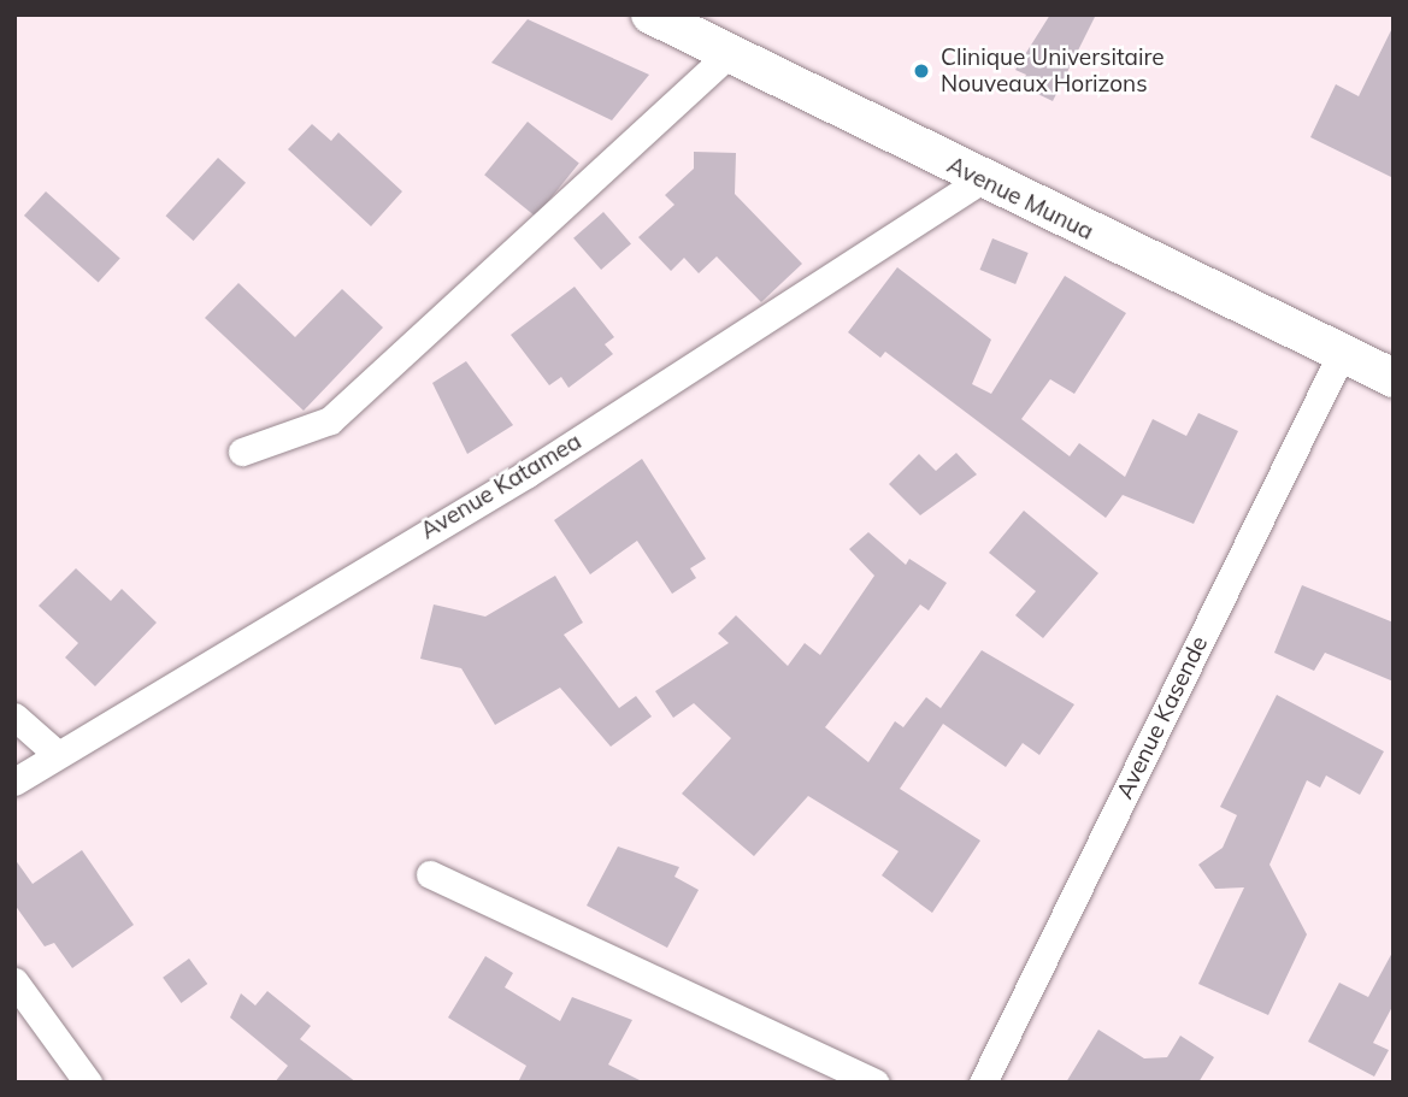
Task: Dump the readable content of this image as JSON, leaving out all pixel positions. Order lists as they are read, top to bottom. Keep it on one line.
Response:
{"streets":{"main road":["Avenue Munua"],"street":["Avenue Katamea","Avenue Kasende"]},"crossings":[["Avenue Munua","Avenue Katamea"],["Avenue Munua","Avenue Kasende"]],"places":["Clinique Universitaire Nouveaux Horizons"]}
